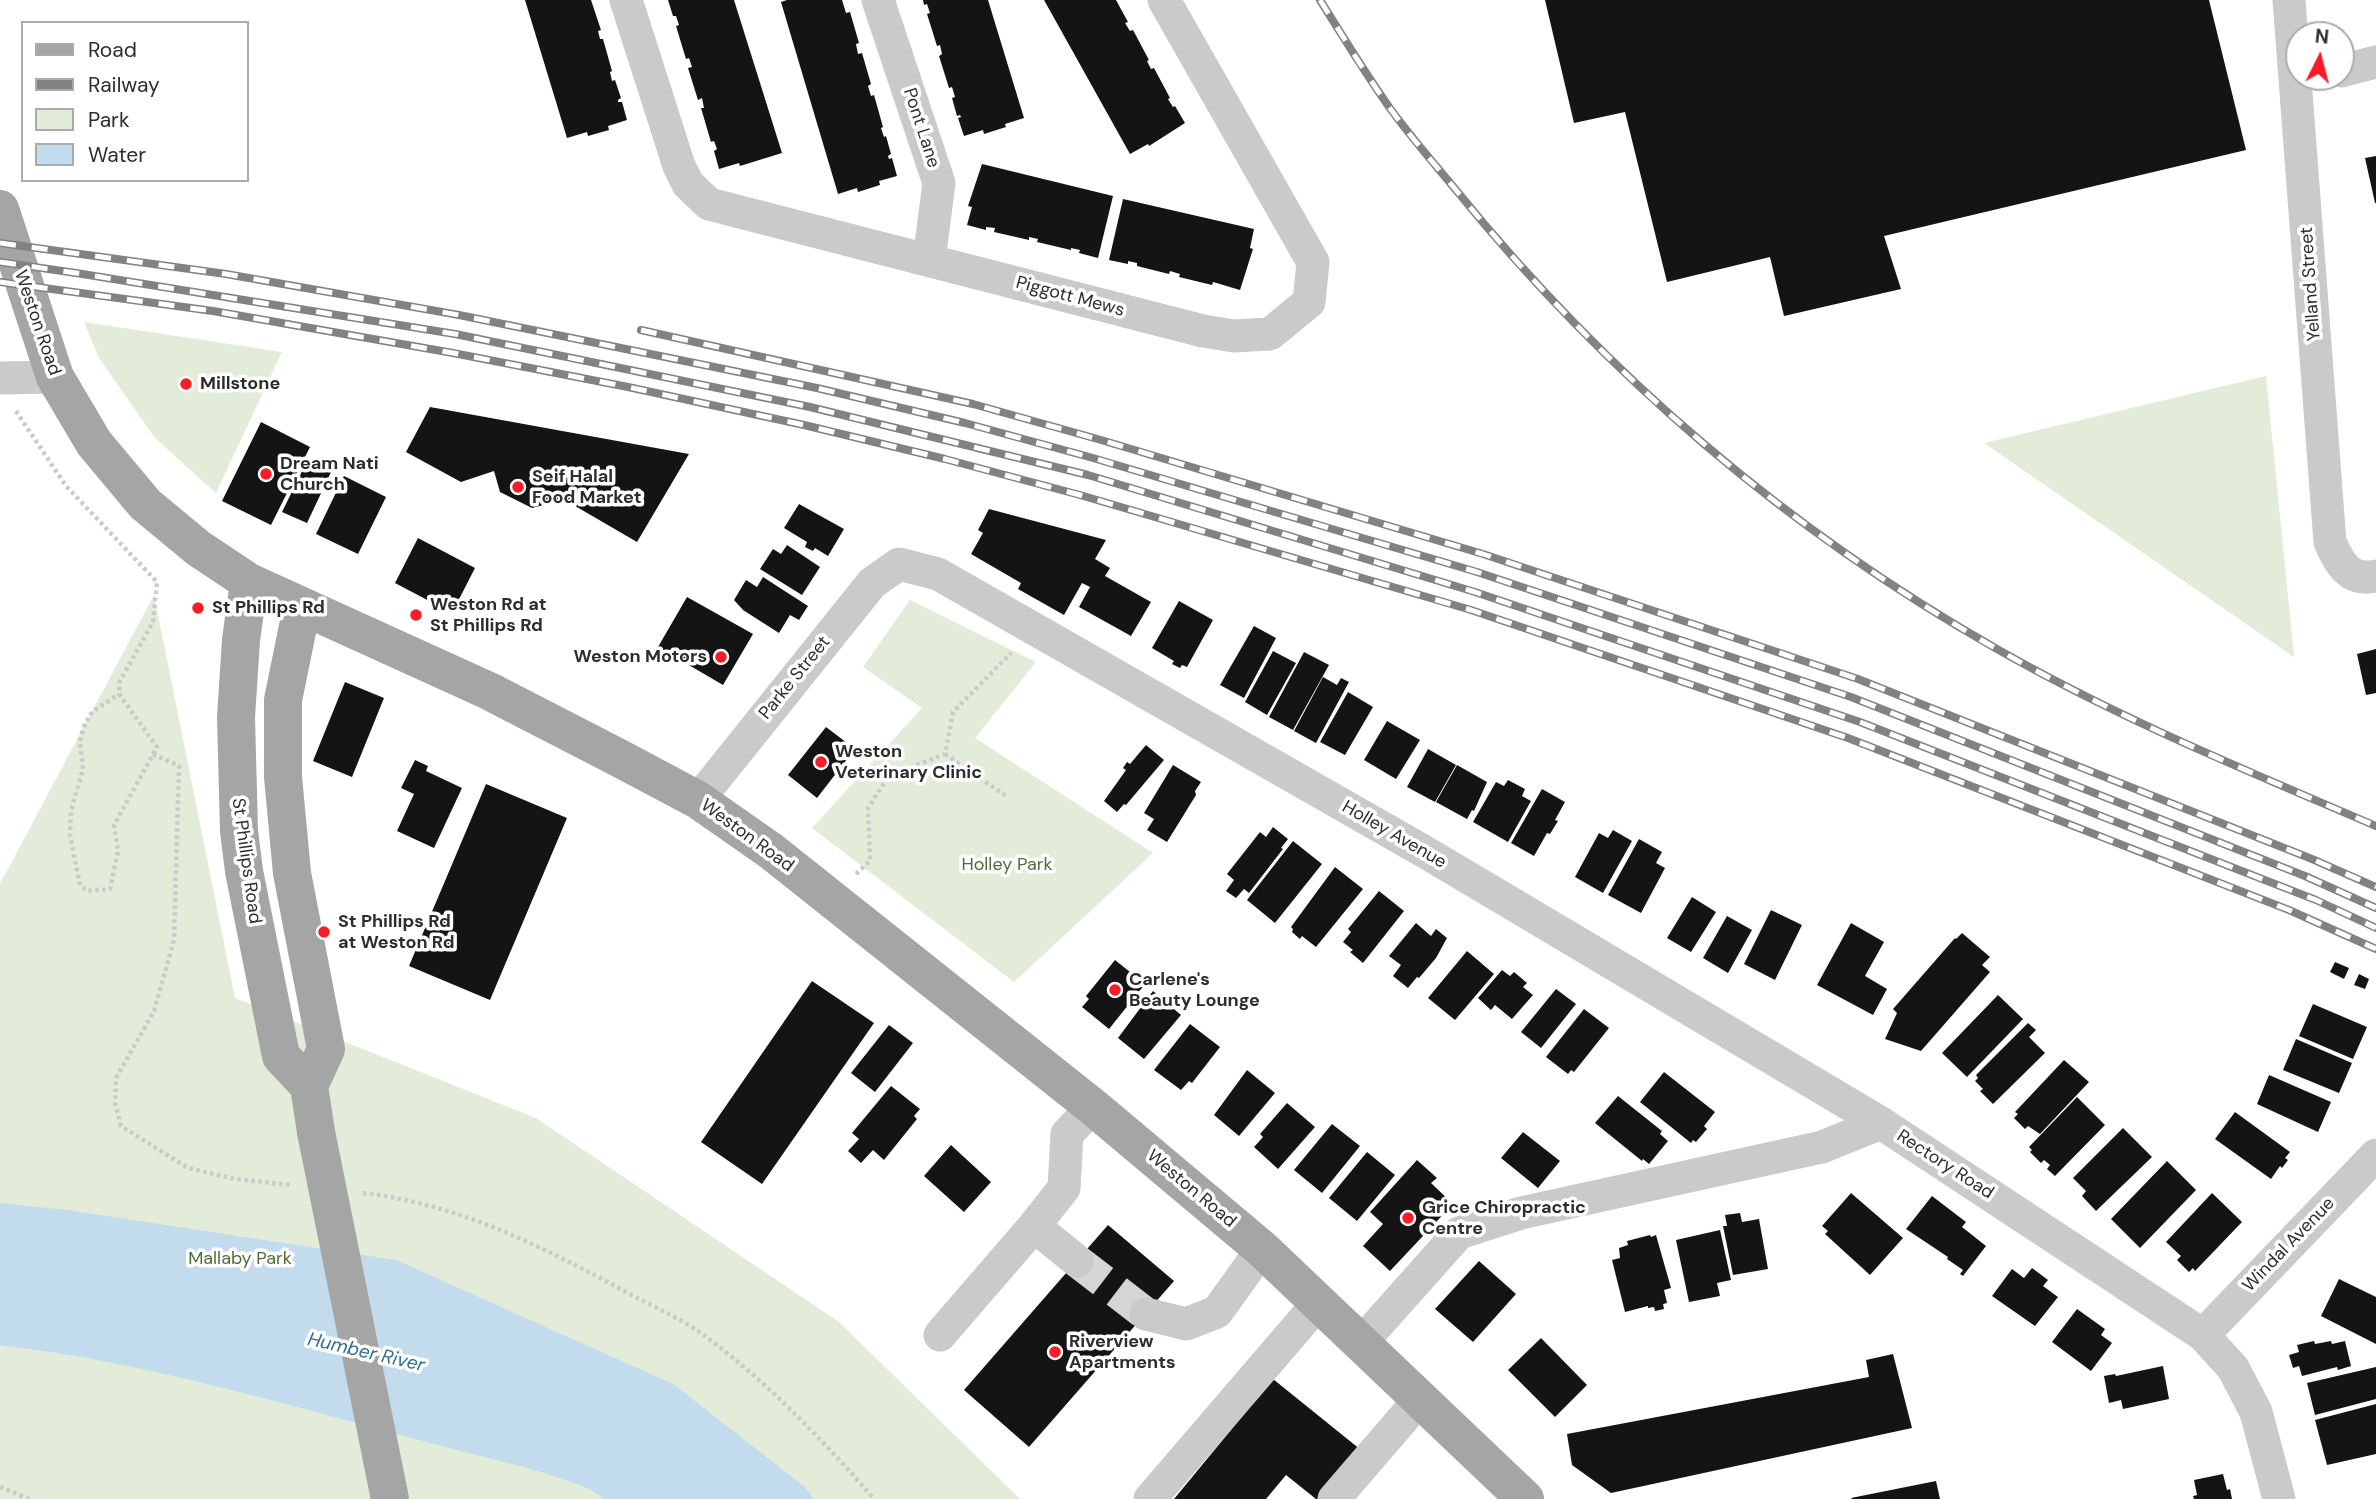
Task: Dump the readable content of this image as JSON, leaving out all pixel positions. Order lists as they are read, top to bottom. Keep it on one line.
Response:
{"streets":{"main road":["Weston Road","St Phillips Road"],"street":["Pont Lane","Yelland Street","Piggott Mews","Parke Street","Holley Avenue","Rectory Road","Windal Avenue"]},"crossings":[["Pont Lane","Piggott Mews"],["Weston Road","Parke Street"],["Weston Road","St Phillips Road"],["Weston Road","Rectory Road"],["Parke Street","Holley Avenue"],["Holley Avenue","Rectory Road"],["Rectory Road","Windal Avenue"]],"water":["Humber River"],"parks":["Holley Park","Mallaby Park"],"places":["Millstone","Dream Nati Church","Seif Halal Food Market","St Phillips Rd","Weston Rd at St Phillips Rd","Weston Motors","Weston Veterinary Clinic","St Phillips Rd at Weston Rd","Carlene's Beauty Lounge","Grice Chiropractic Centre","Riverview Apartments"],"legend":["Road","Railway","Park","Water"],"north":"top"}
